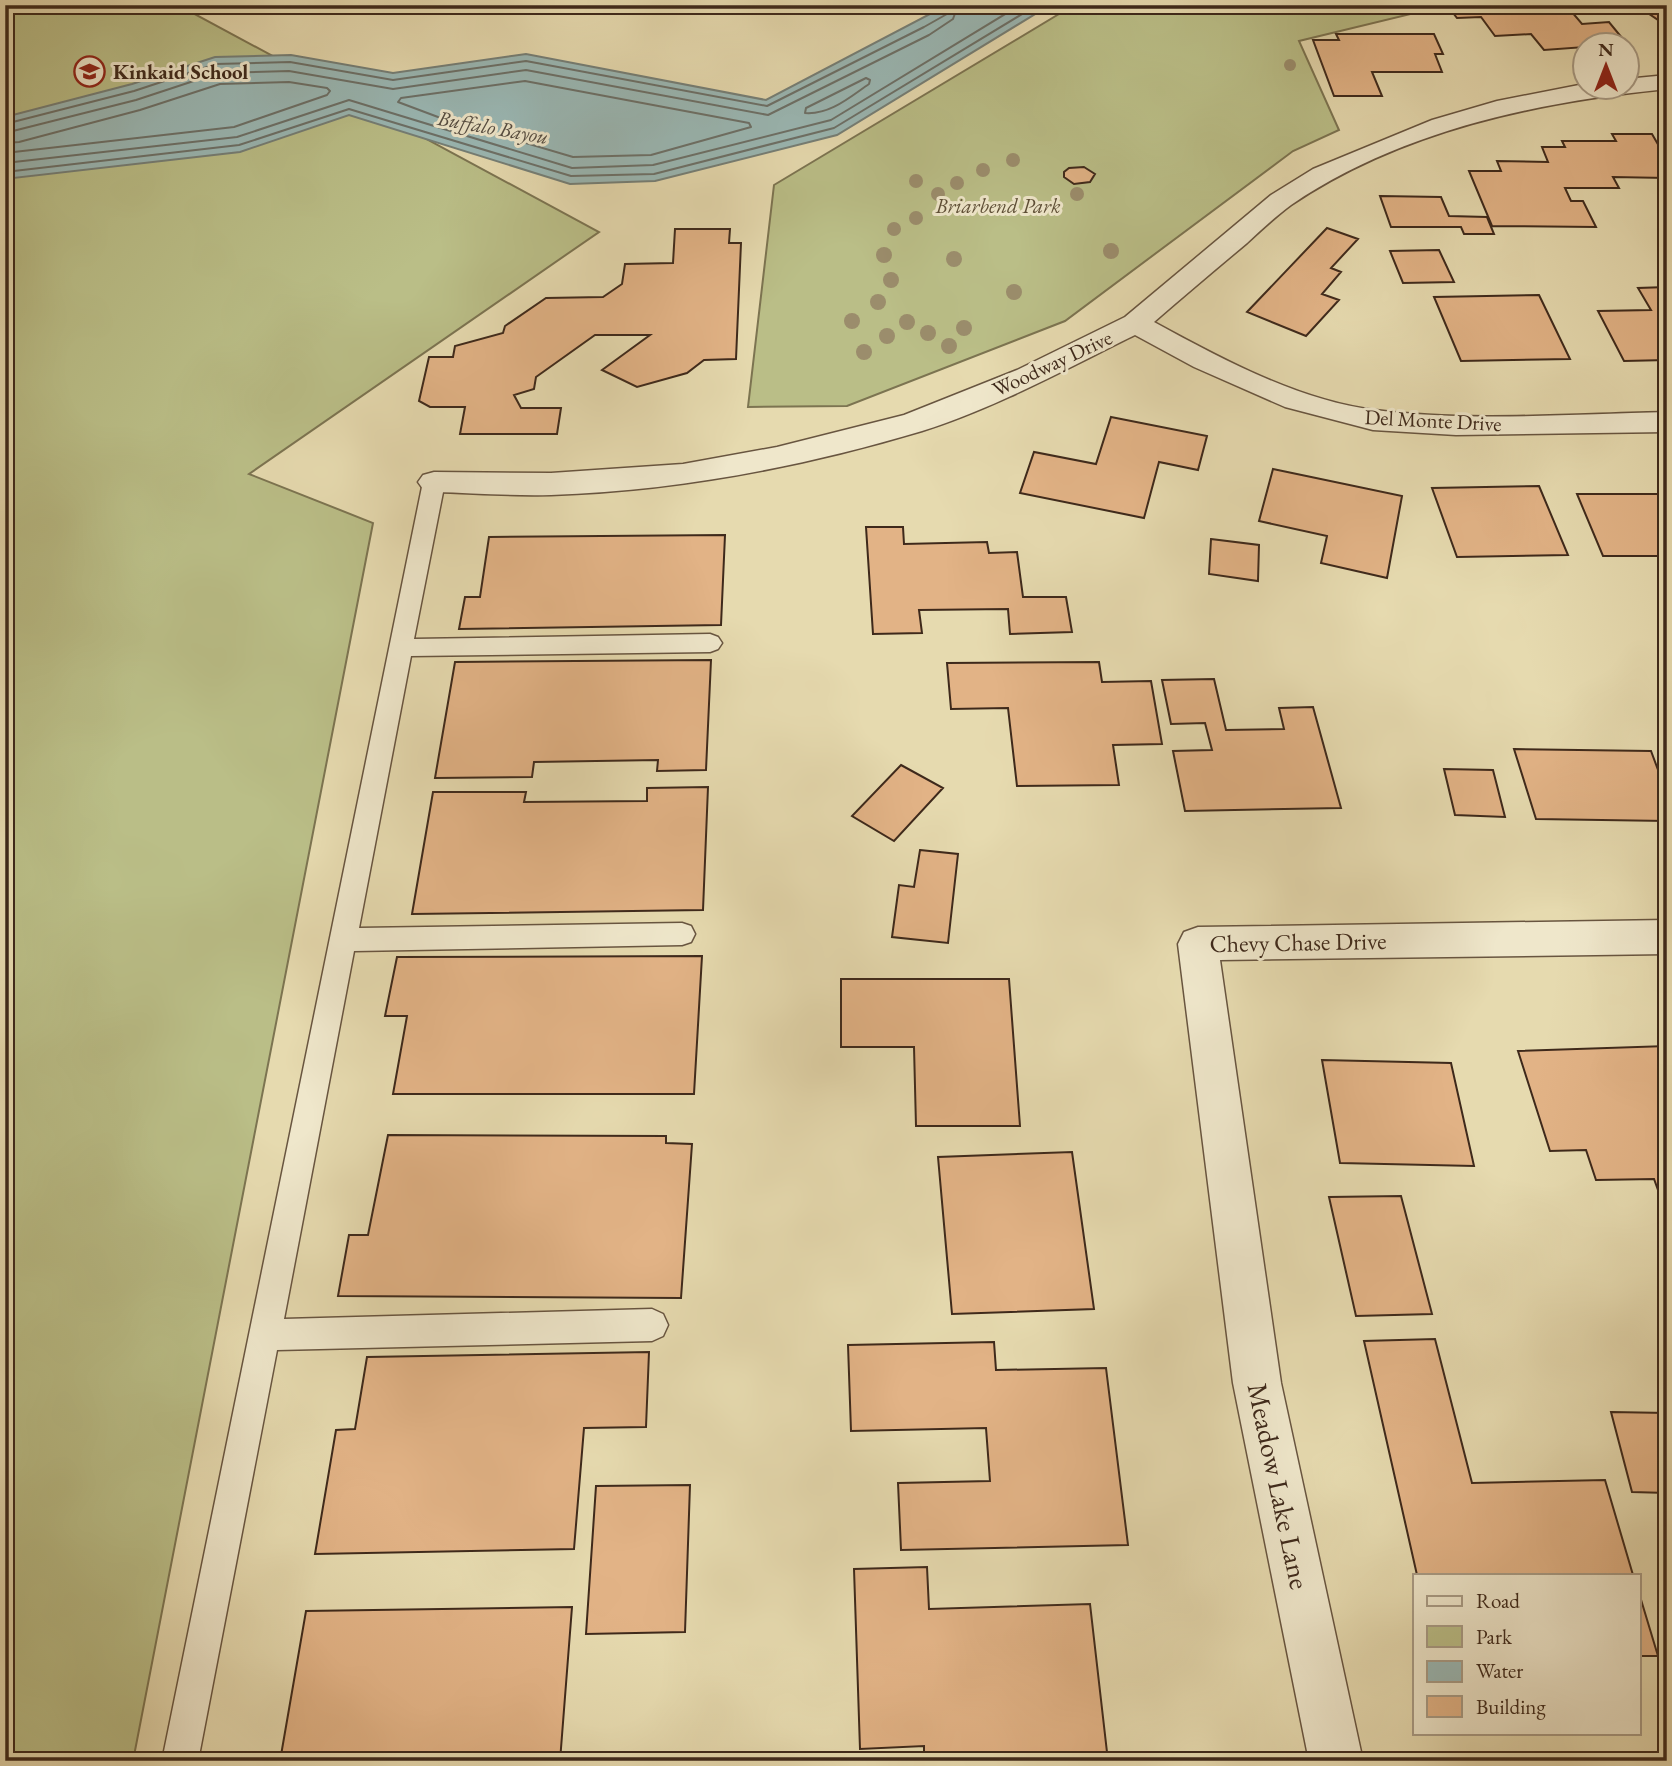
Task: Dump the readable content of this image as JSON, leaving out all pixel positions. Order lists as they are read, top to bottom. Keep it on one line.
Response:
{"streets":{"street":["Woodway Drive","Del Monte Drive","Chevy Chase Drive","Meadow Lake Lane"]},"crossings":[["Woodway Drive","Del Monte Drive"],["Chevy Chase Drive","Meadow Lake Lane"]],"water":["Buffalo Bayou"],"parks":["Briarbend Park"],"places":{"school or university":["Kinkaid School"]},"legend":["Road","Park","Water","Building"],"north":"top"}
